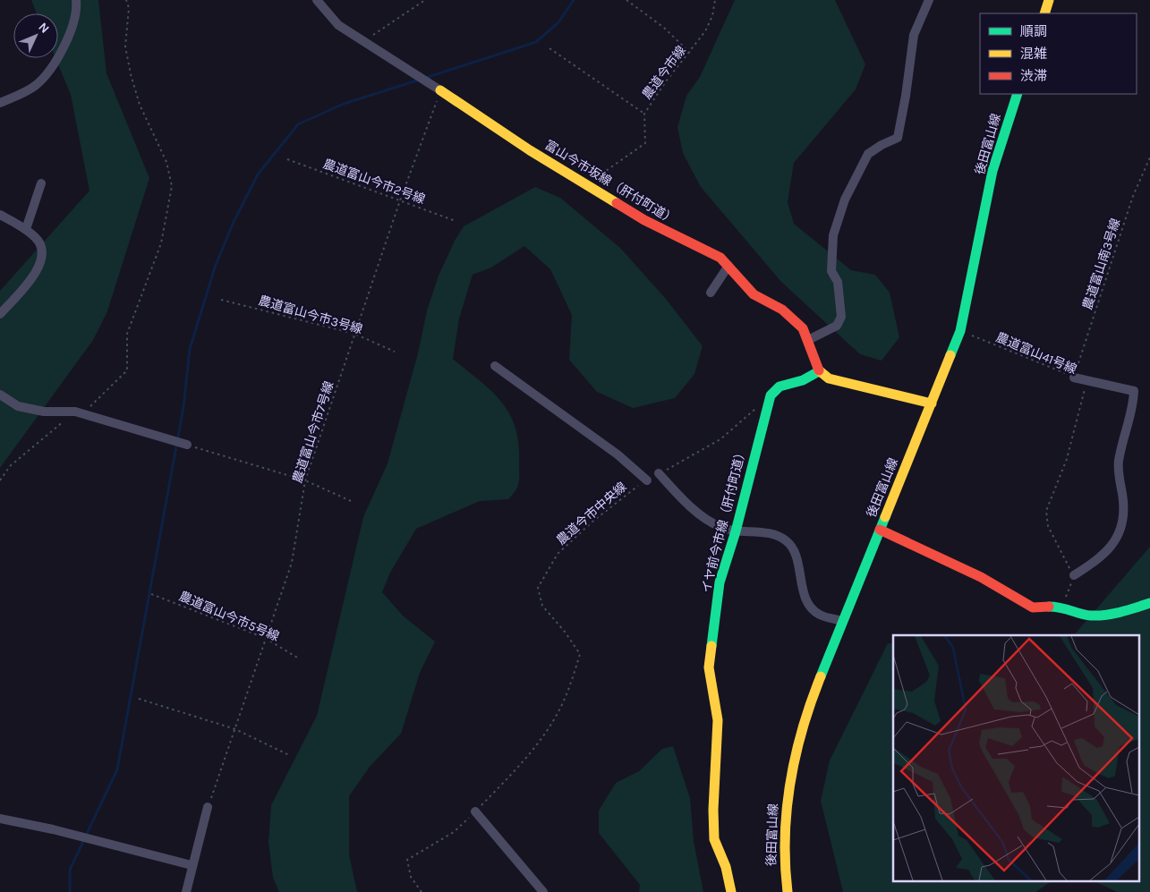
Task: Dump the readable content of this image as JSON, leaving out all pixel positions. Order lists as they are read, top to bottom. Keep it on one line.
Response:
{"streets":{"street":["後田富山線","富山今市坂線（肝付町道）","イヤ前今市線（肝付町道）"],"path":["農道今市線","農道富山今市2号線","農道富山南3号線","農道富山今市3号線","農道富山41号線","農道富山今市7号線","農道今市中央線","農道富山今市5号線"]},"crossings":[["農道今市線","富山今市坂線（肝付町道）"],["後田富山線","農道富山41号線"],["農道富山今市2号線","農道富山今市7号線"],["富山今市坂線（肝付町道）","農道富山今市7号線"],["富山今市坂線（肝付町道）","イヤ前今市線（肝付町道）"],["農道富山南3号線","農道富山41号線"],["農道富山今市3号線","農道富山今市7号線"],["農道富山今市7号線","農道富山今市5号線"]],"legend":["順調","混雑","渋滞"],"north":"top right"}
